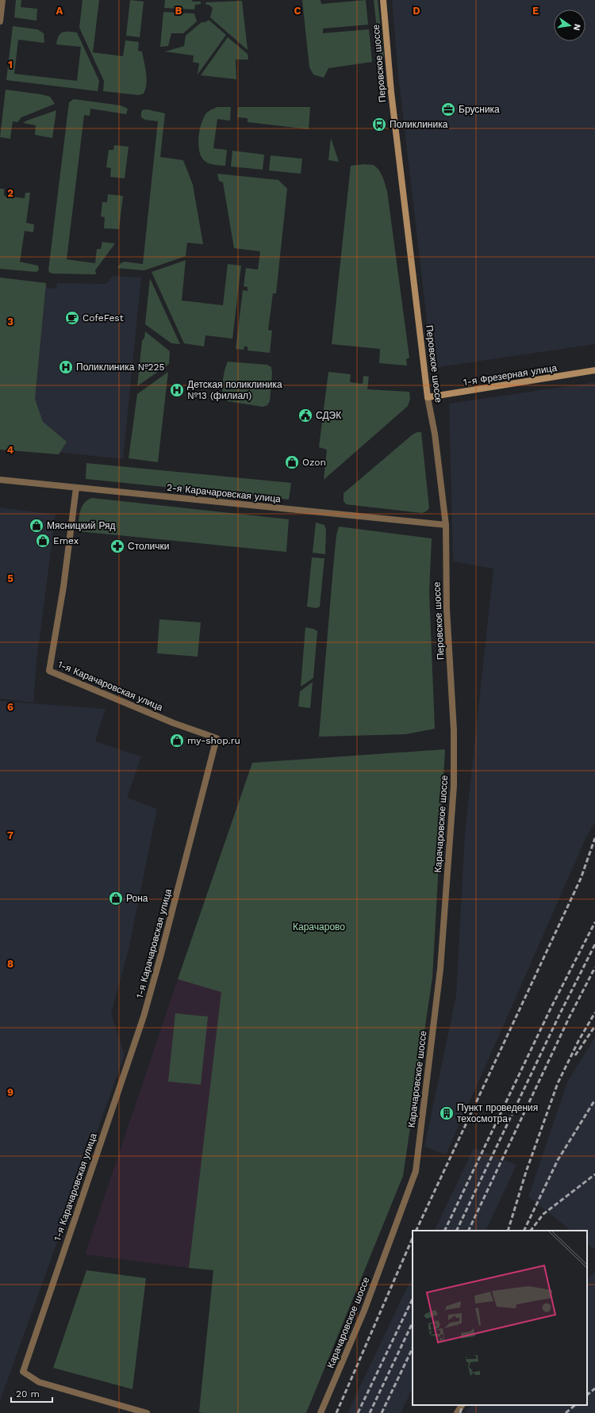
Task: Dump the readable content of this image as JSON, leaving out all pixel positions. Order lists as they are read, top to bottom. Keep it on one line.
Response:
{"streets":{"street":["Перовское шоссе","1-я Фрезерная улица","2-я Карачаровская улица","1-я Карачаровская улица","Карачаровское шоссе"]},"crossings":[["Перовское шоссе","1-я Фрезерная улица"],["Перовское шоссе","2-я Карачаровская улица"],["Перовское шоссе","Карачаровское шоссе"],["2-я Карачаровская улица","1-я Карачаровская улица"]],"parks":["Карачарово"],"places":{"office":["Брусника"],"bus stop":["Поликлиника"],"cafe":["CofeFest"],"hospital":["Поликлиника №225","Детская поликлиника №13 (филиал)"],"public building":["СДЭК"],"shop":["Ozon","Мясницкий Ряд","Emex","my-shop.ru","Рона"],"pharmacy":["Столички"],"building":["Пункт проведения техосмотра"]},"scale_bar":"20 m","north":"right","grid":{"columns":["A","B","C","D","E"],"rows":["1","2","3","4","5","6","7","8","9"]}}
